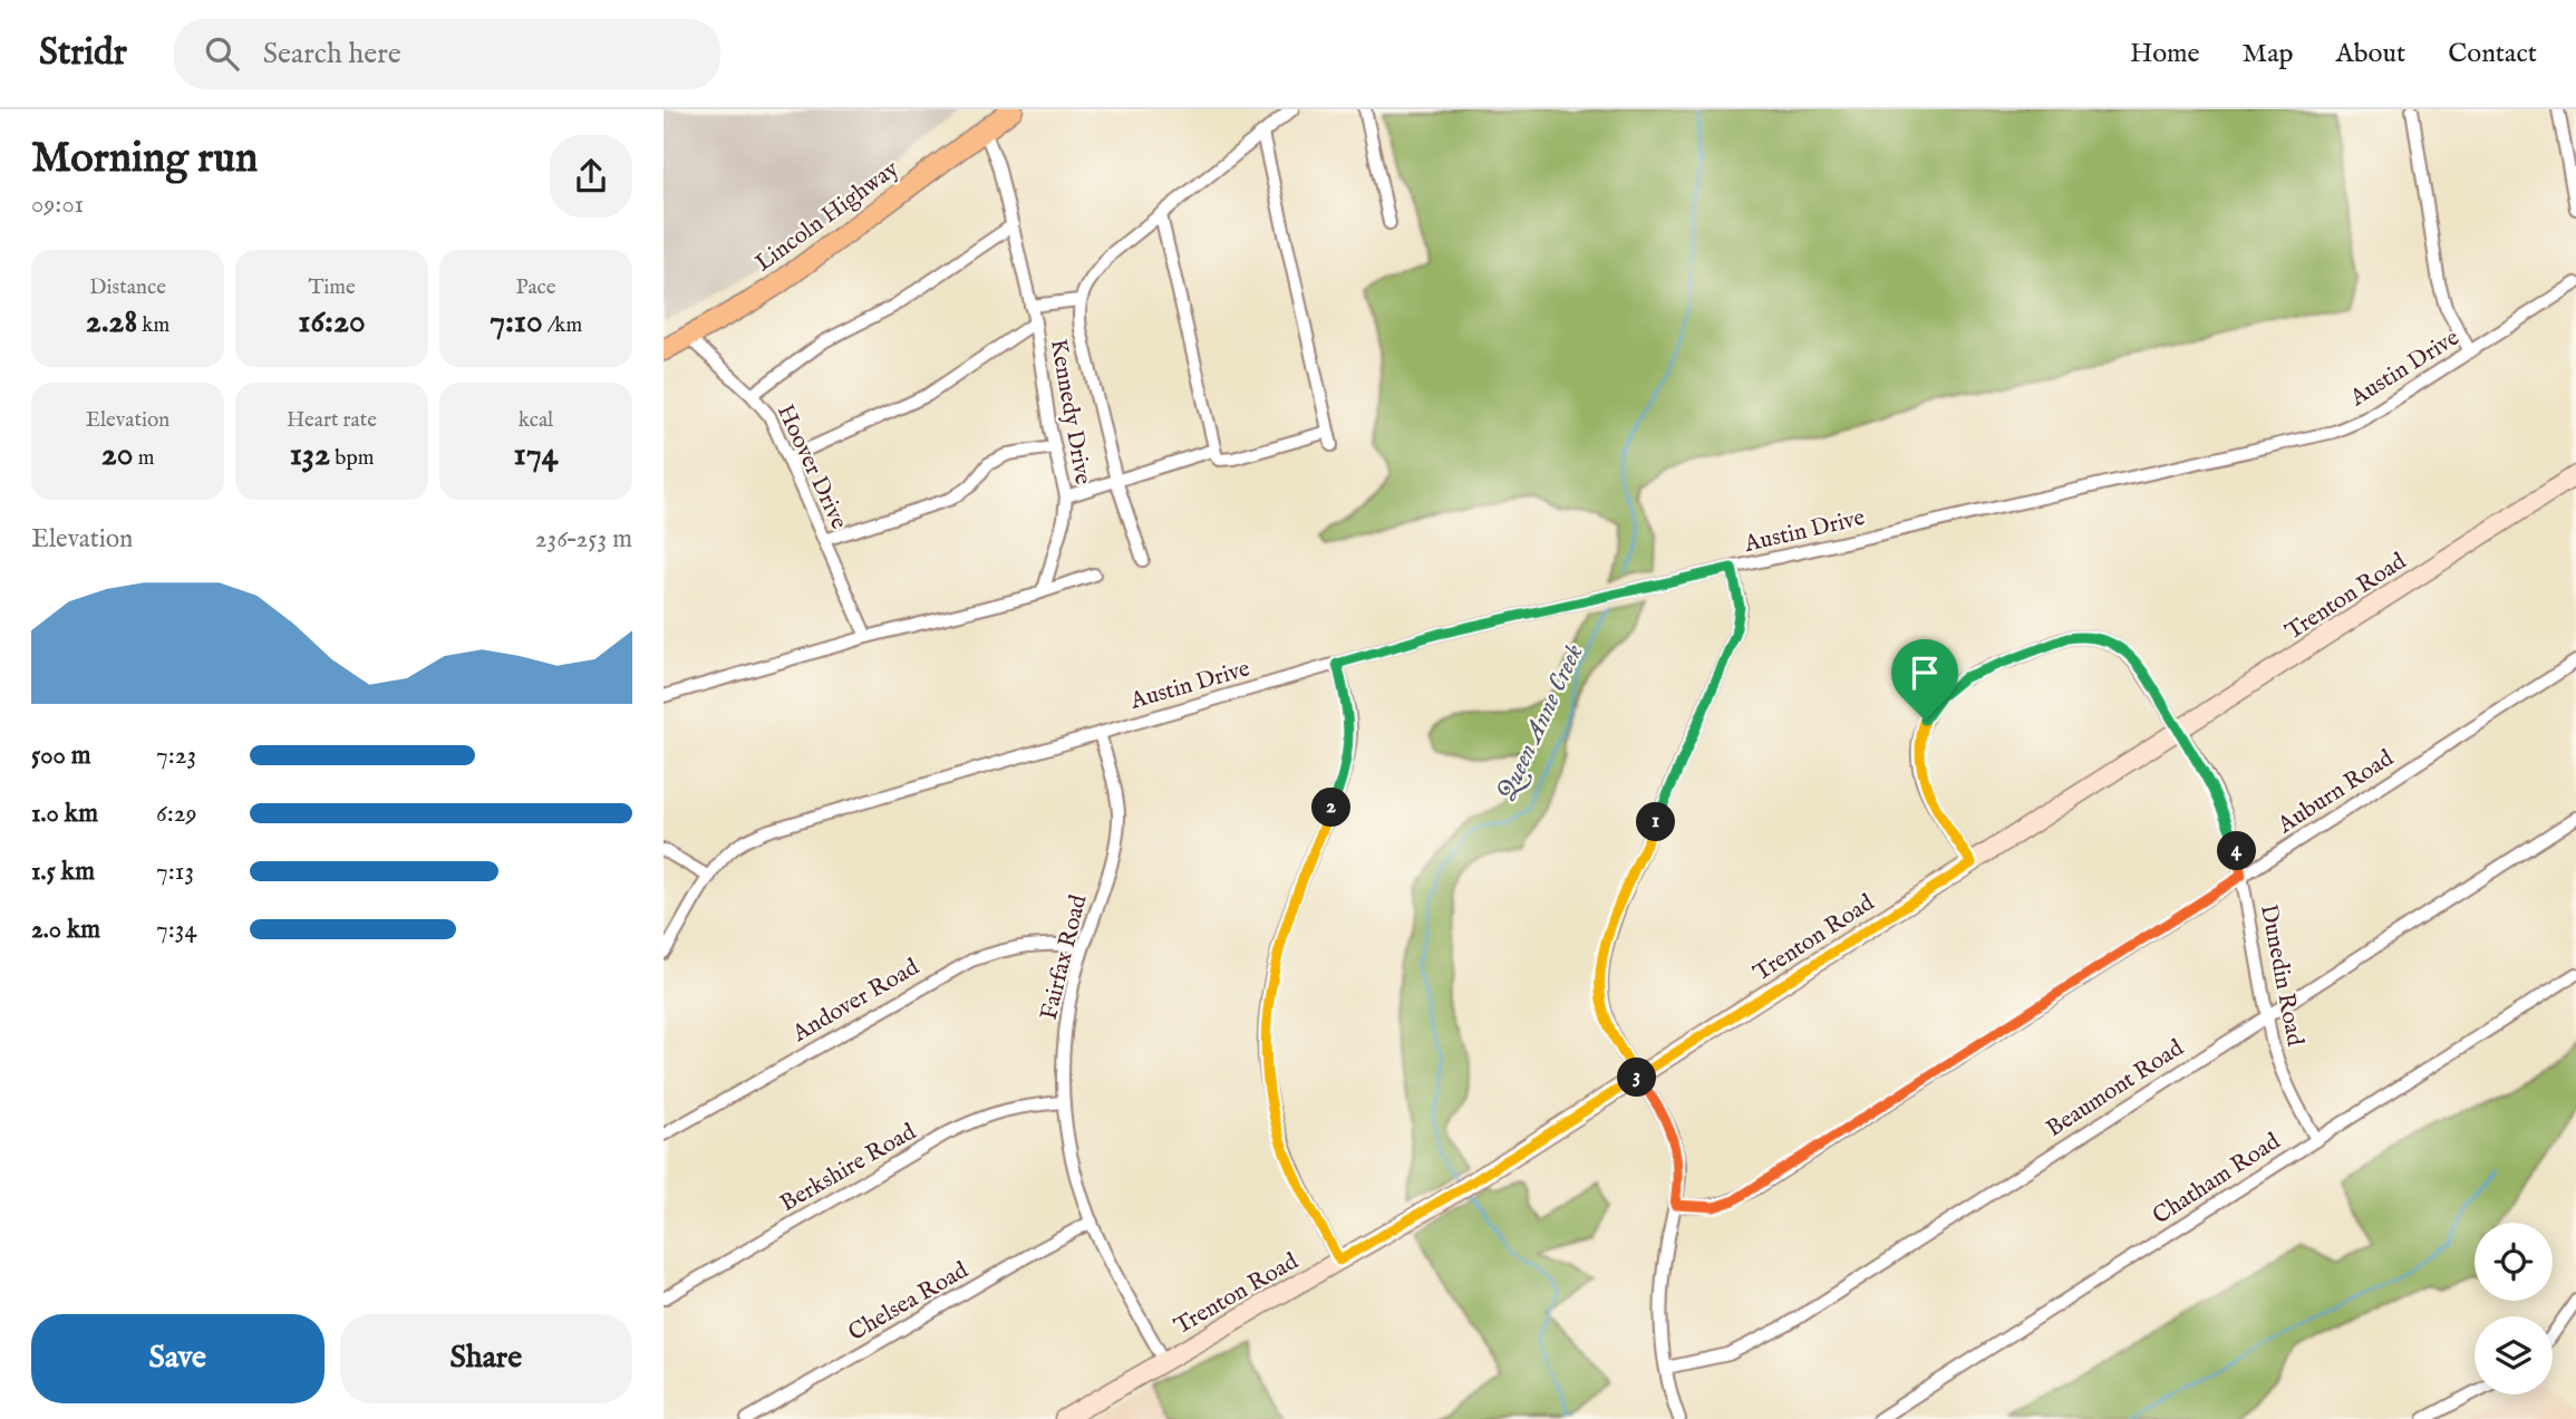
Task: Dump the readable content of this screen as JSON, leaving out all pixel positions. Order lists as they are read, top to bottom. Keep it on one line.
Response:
{"streets":{"main road":["Lincoln Highway","Trenton Road"],"street":["Austin Drive","Kennedy Drive","Hoover Drive","Auburn Road","Fairfax Road","Dunedin Road","Andover Road","Beaumont Road","Berkshire Road","Chatham Road","Chelsea Road"]},"crossings":[["Lincoln Highway","Kennedy Drive"],["Lincoln Highway","Hoover Drive"],["Austin Drive","Fairfax Road"],["Trenton Road","Fairfax Road"],["Trenton Road","Dunedin Road"],["Auburn Road","Dunedin Road"],["Fairfax Road","Andover Road"],["Fairfax Road","Berkshire Road"],["Fairfax Road","Chelsea Road"],["Dunedin Road","Beaumont Road"],["Dunedin Road","Chatham Road"]],"water":["Queen Anne Creek"],"page":{"header":"Stridr","search":"Search here","nav":["Home","Map","About","Contact"],"heading":["Morning run","09:01"],"stats":[["Distance","2.28 km"],["Time","16:20"],["Pace","7:10 /km"],["Elevation","20 m"],["Heart rate","132 bpm"],["kcal","174"]],"chart":["Elevation","236–253 m"],"list":[{"name":"500 m","note":"7:23"},{"name":"1.0 km","note":"6:29"},{"name":"1.5 km","note":"7:13"},{"name":"2.0 km","note":"7:34"}],"pins":["2","1","4","3"],"buttons":["Save","Share"]}}
